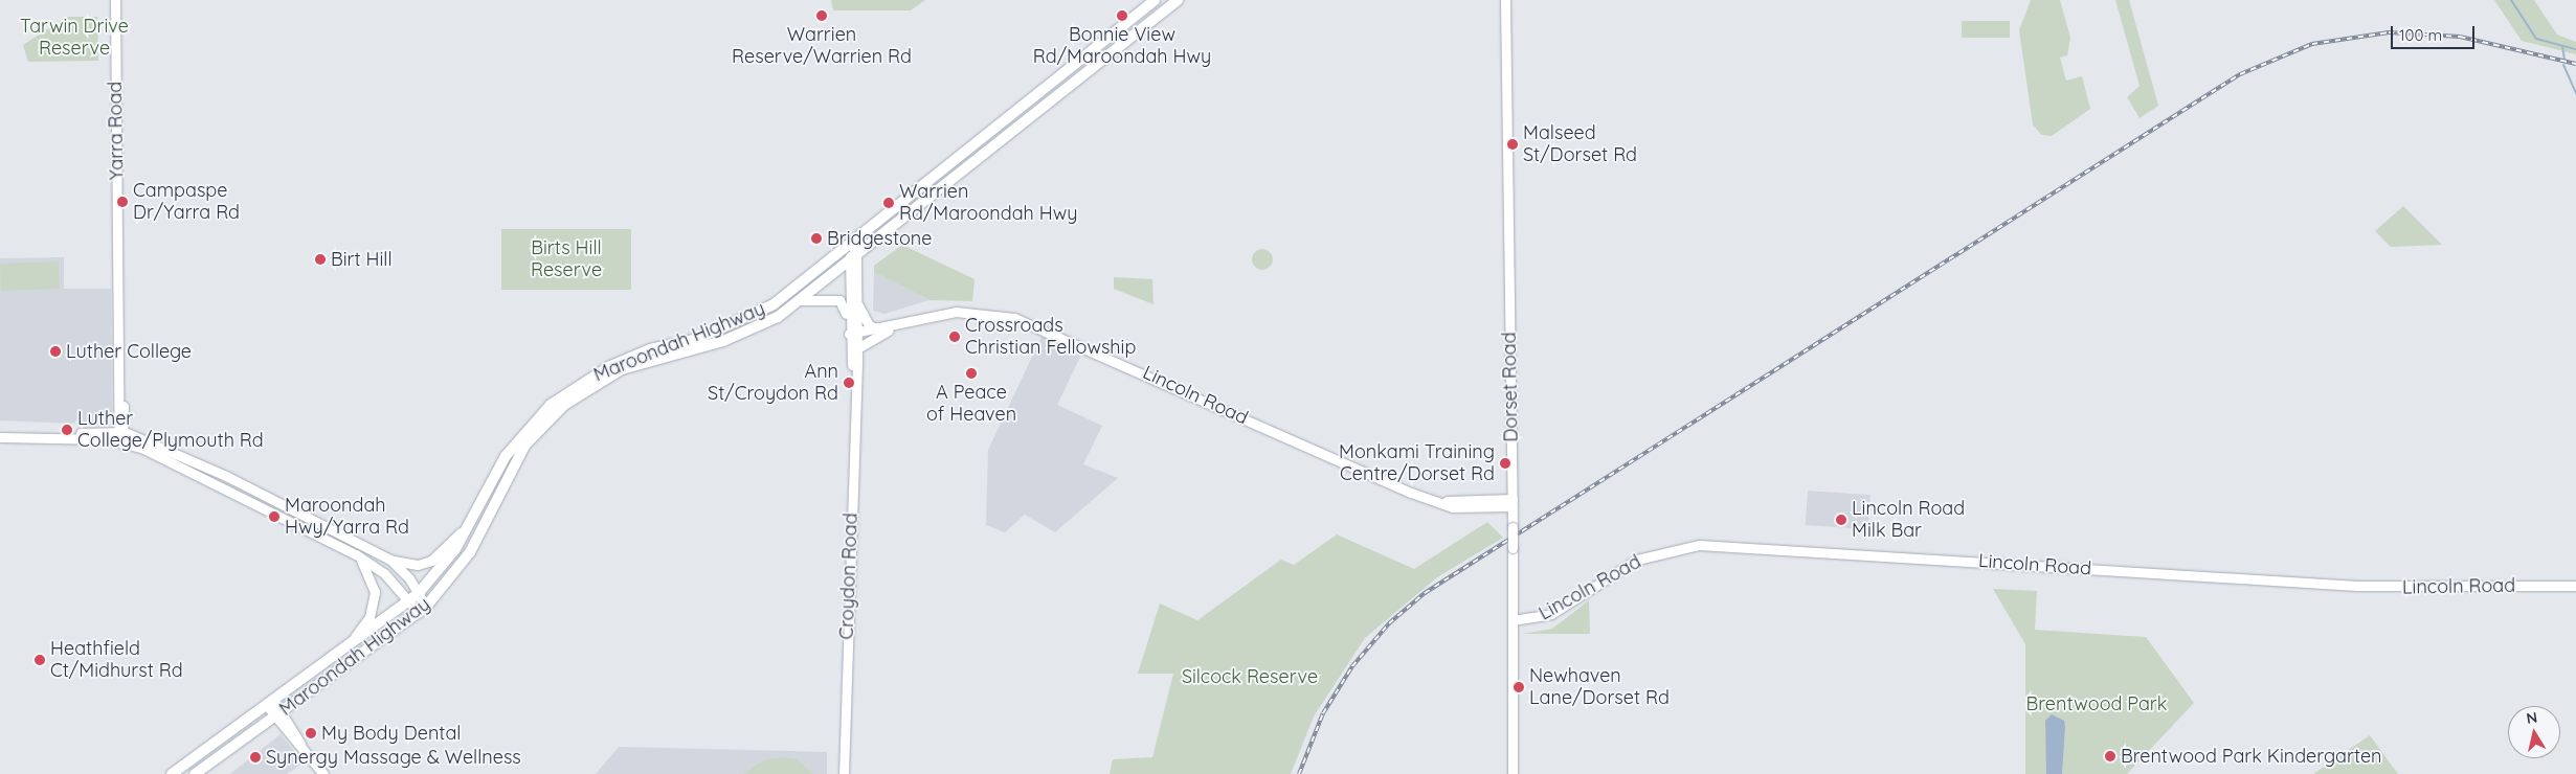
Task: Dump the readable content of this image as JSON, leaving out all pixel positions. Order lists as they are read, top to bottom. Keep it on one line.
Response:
{"streets":{"highway":["Maroondah Highway"],"main road":["Yarra Road","Dorset Road","Lincoln Road","Croydon Road"]},"crossings":[["Maroondah Highway","Croydon Road"],["Dorset Road","Lincoln Road"],["Lincoln Road","Croydon Road"]],"parks":["Tarwin Drive Reserve","Birts Hill Reserve","Silcock Reserve","Brentwood Park"],"places":["Warrien Reserve/Warrien Rd","Bonnie View Rd/Maroondah Hwy","Malseed St/Dorset Rd","Campaspe Dr/Yarra Rd","Warrien Rd/Maroondah Hwy","Bridgestone","Birt Hill","Crossroads Christian Fellowship","Luther College","A Peace of Heaven","Ann St/Croydon Rd","Luther College/Plymouth Rd","Monkami Training Centre/Dorset Rd","Maroondah Hwy/Yarra Rd","Lincoln Road Milk Bar","Heathfield Ct/Midhurst Rd","Newhaven Lane/Dorset Rd","My Body Dental","Brentwood Park Kindergarten","Synergy Massage & Wellness"],"scale_bar":"100 m","north":"top"}
